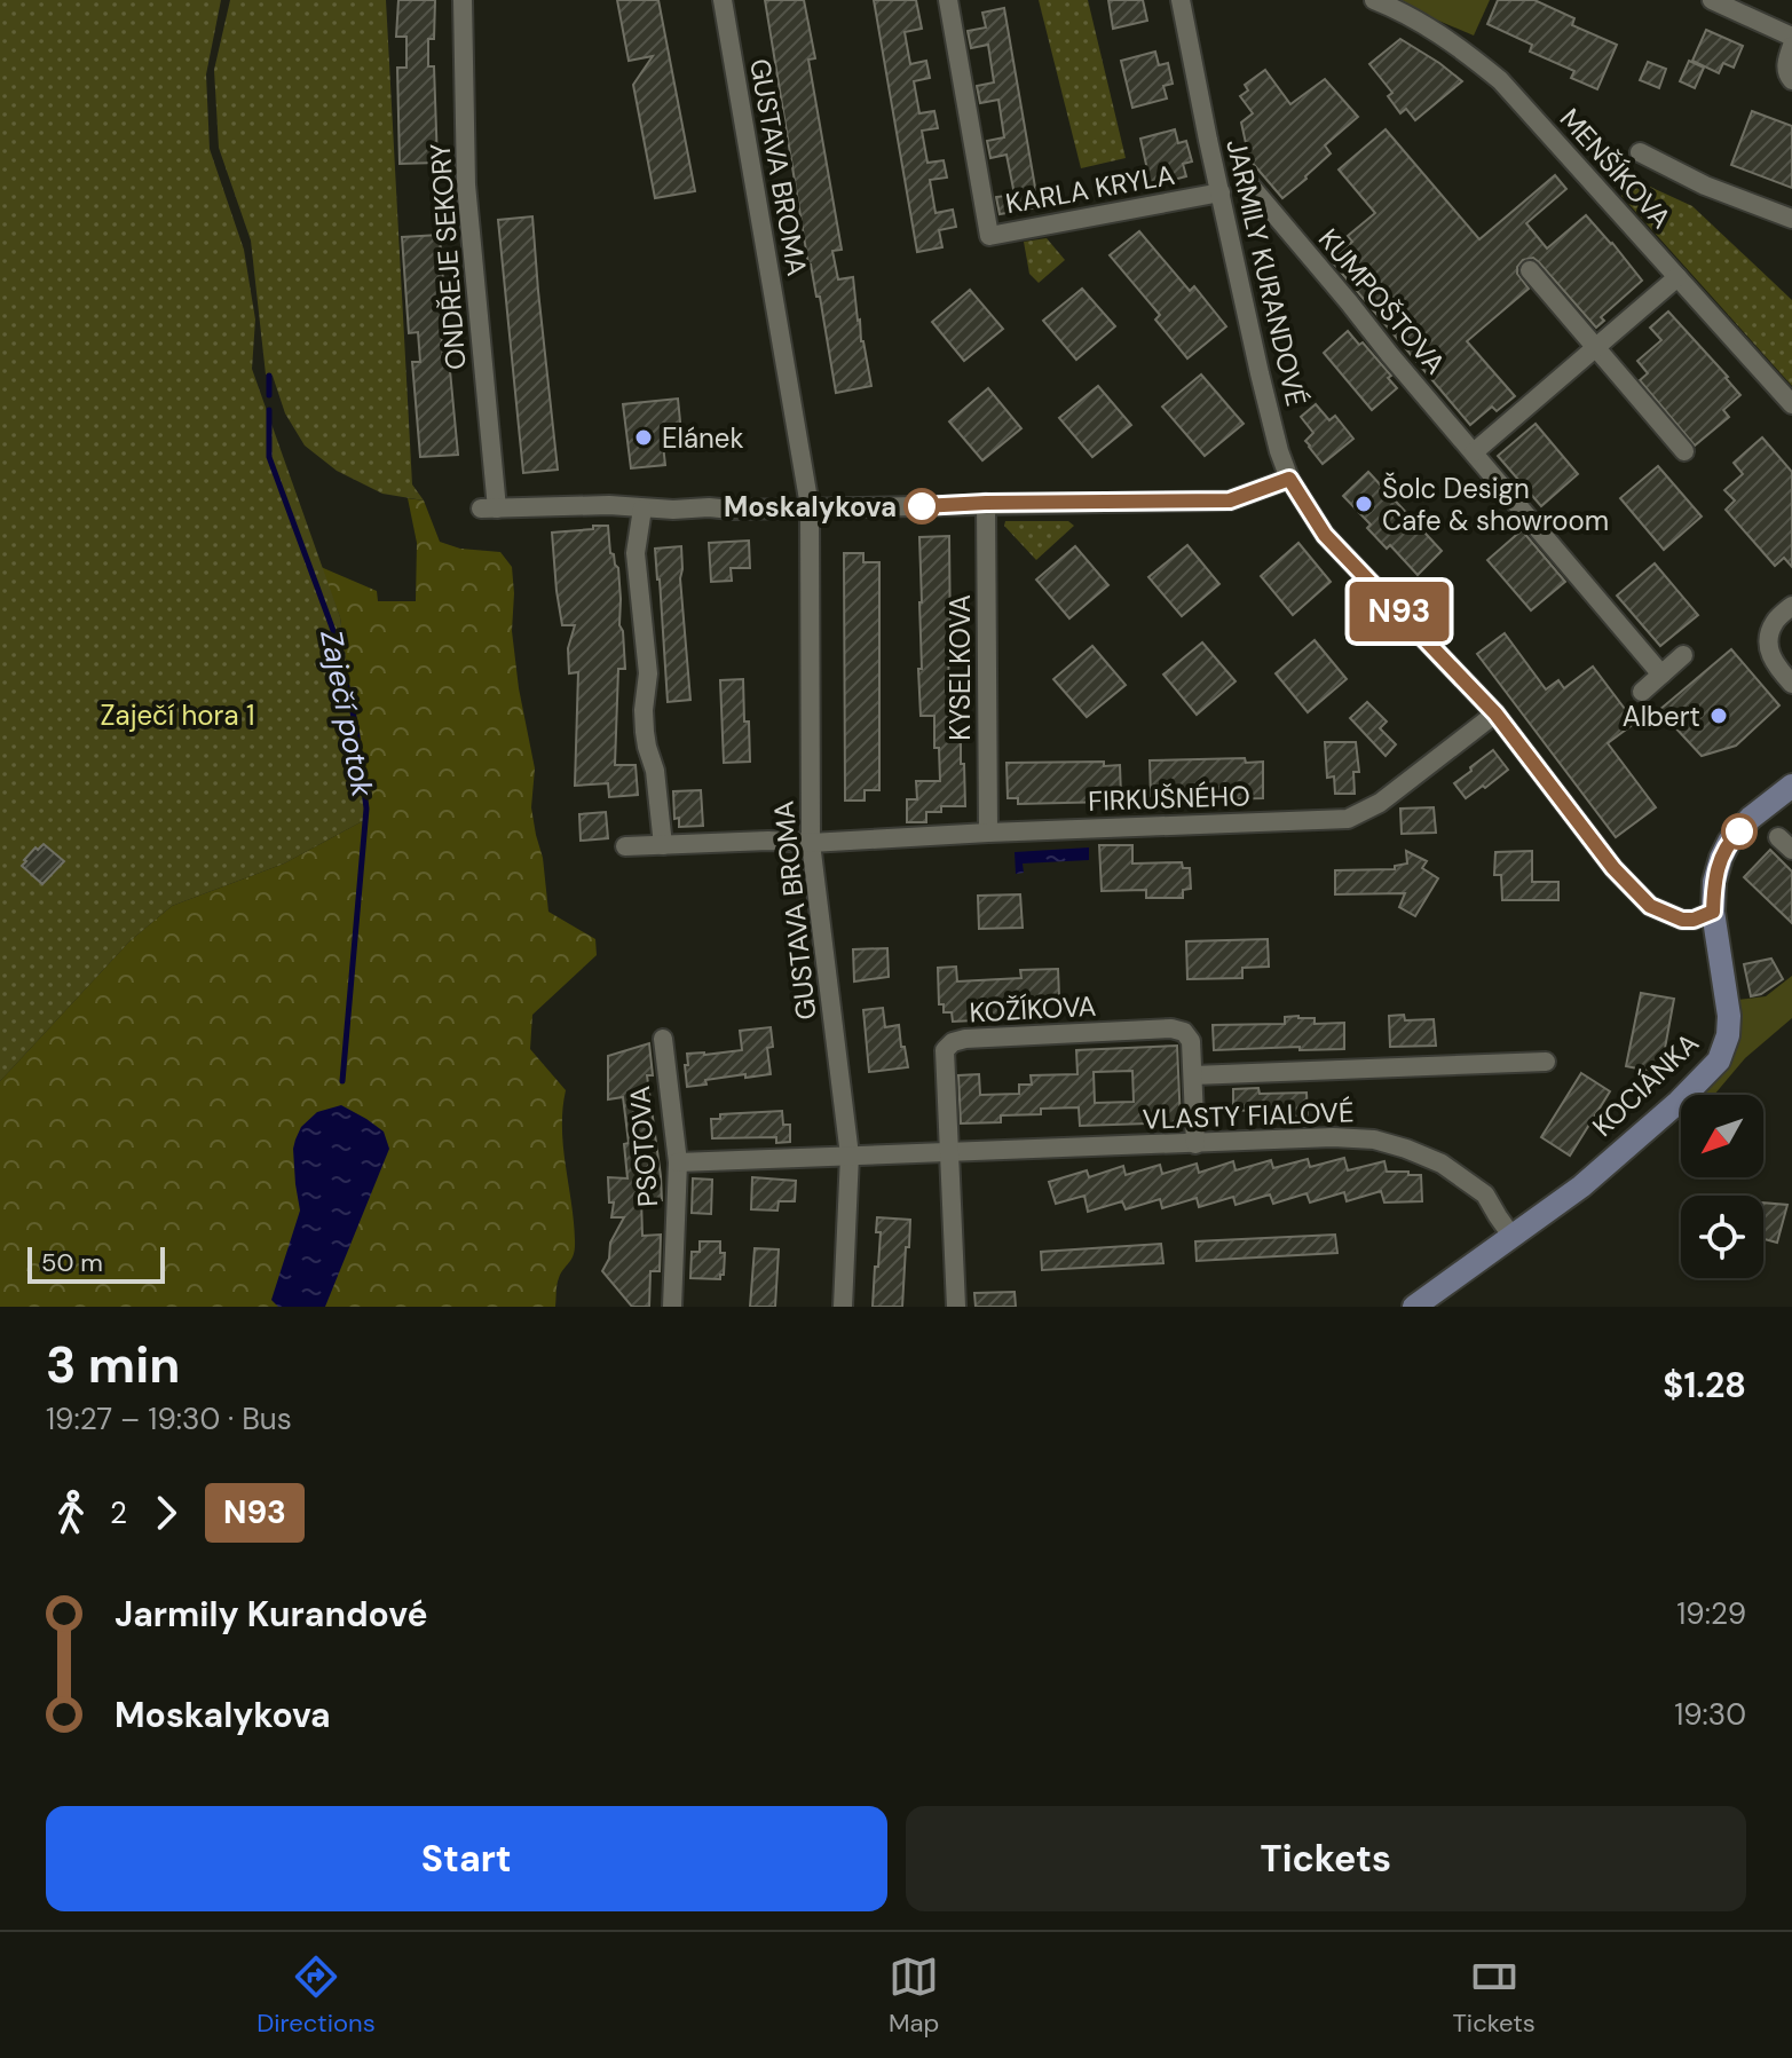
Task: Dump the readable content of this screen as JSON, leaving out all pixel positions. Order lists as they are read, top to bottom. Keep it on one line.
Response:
{"streets":{"street":["GUSTAVA BROMA","MENŠÍKOVA","KARLA KRYLA","ONDŘEJE SEKORY","JARMILY KURANDOVÉ","KUMPOŠTOVA","KYSELKOVA","FIRKUŠNÉHO","KOŽÍKOVA","KOCIÁNKA","VLASTY FIALOVÉ","PSOTOVA"]},"crossings":[["GUSTAVA BROMA","FIRKUŠNÉHO"],["GUSTAVA BROMA","VLASTY FIALOVÉ"],["KARLA KRYLA","JARMILY KURANDOVÉ"],["JARMILY KURANDOVÉ","FIRKUŠNÉHO"],["JARMILY KURANDOVÉ","KOCIÁNKA"],["KYSELKOVA","FIRKUŠNÉHO"],["KOŽÍKOVA","VLASTY FIALOVÉ"],["KOCIÁNKA","VLASTY FIALOVÉ"],["VLASTY FIALOVÉ","PSOTOVA"]],"water":["Zaječí potok"],"parks":["Zaječí hora 1"],"places":["Elánek","Šolc Design Cafe & showroom","Moskalykova","Albert"],"lines":["bus line N93"],"scale_bar":"50 m","north":"bottom left","page":{"on_map":"N93","scale":"50 m","heading":["3 min","19:27 – 19:30 · Bus","$1.28"],"legs":["2","N93"],"list":[{"name":"Jarmily Kurandové","value":"19:29"},{"name":"Moskalykova","value":"19:30"}],"buttons":["Start","Tickets"],"tabs":["Directions","Map","Tickets"]}}
